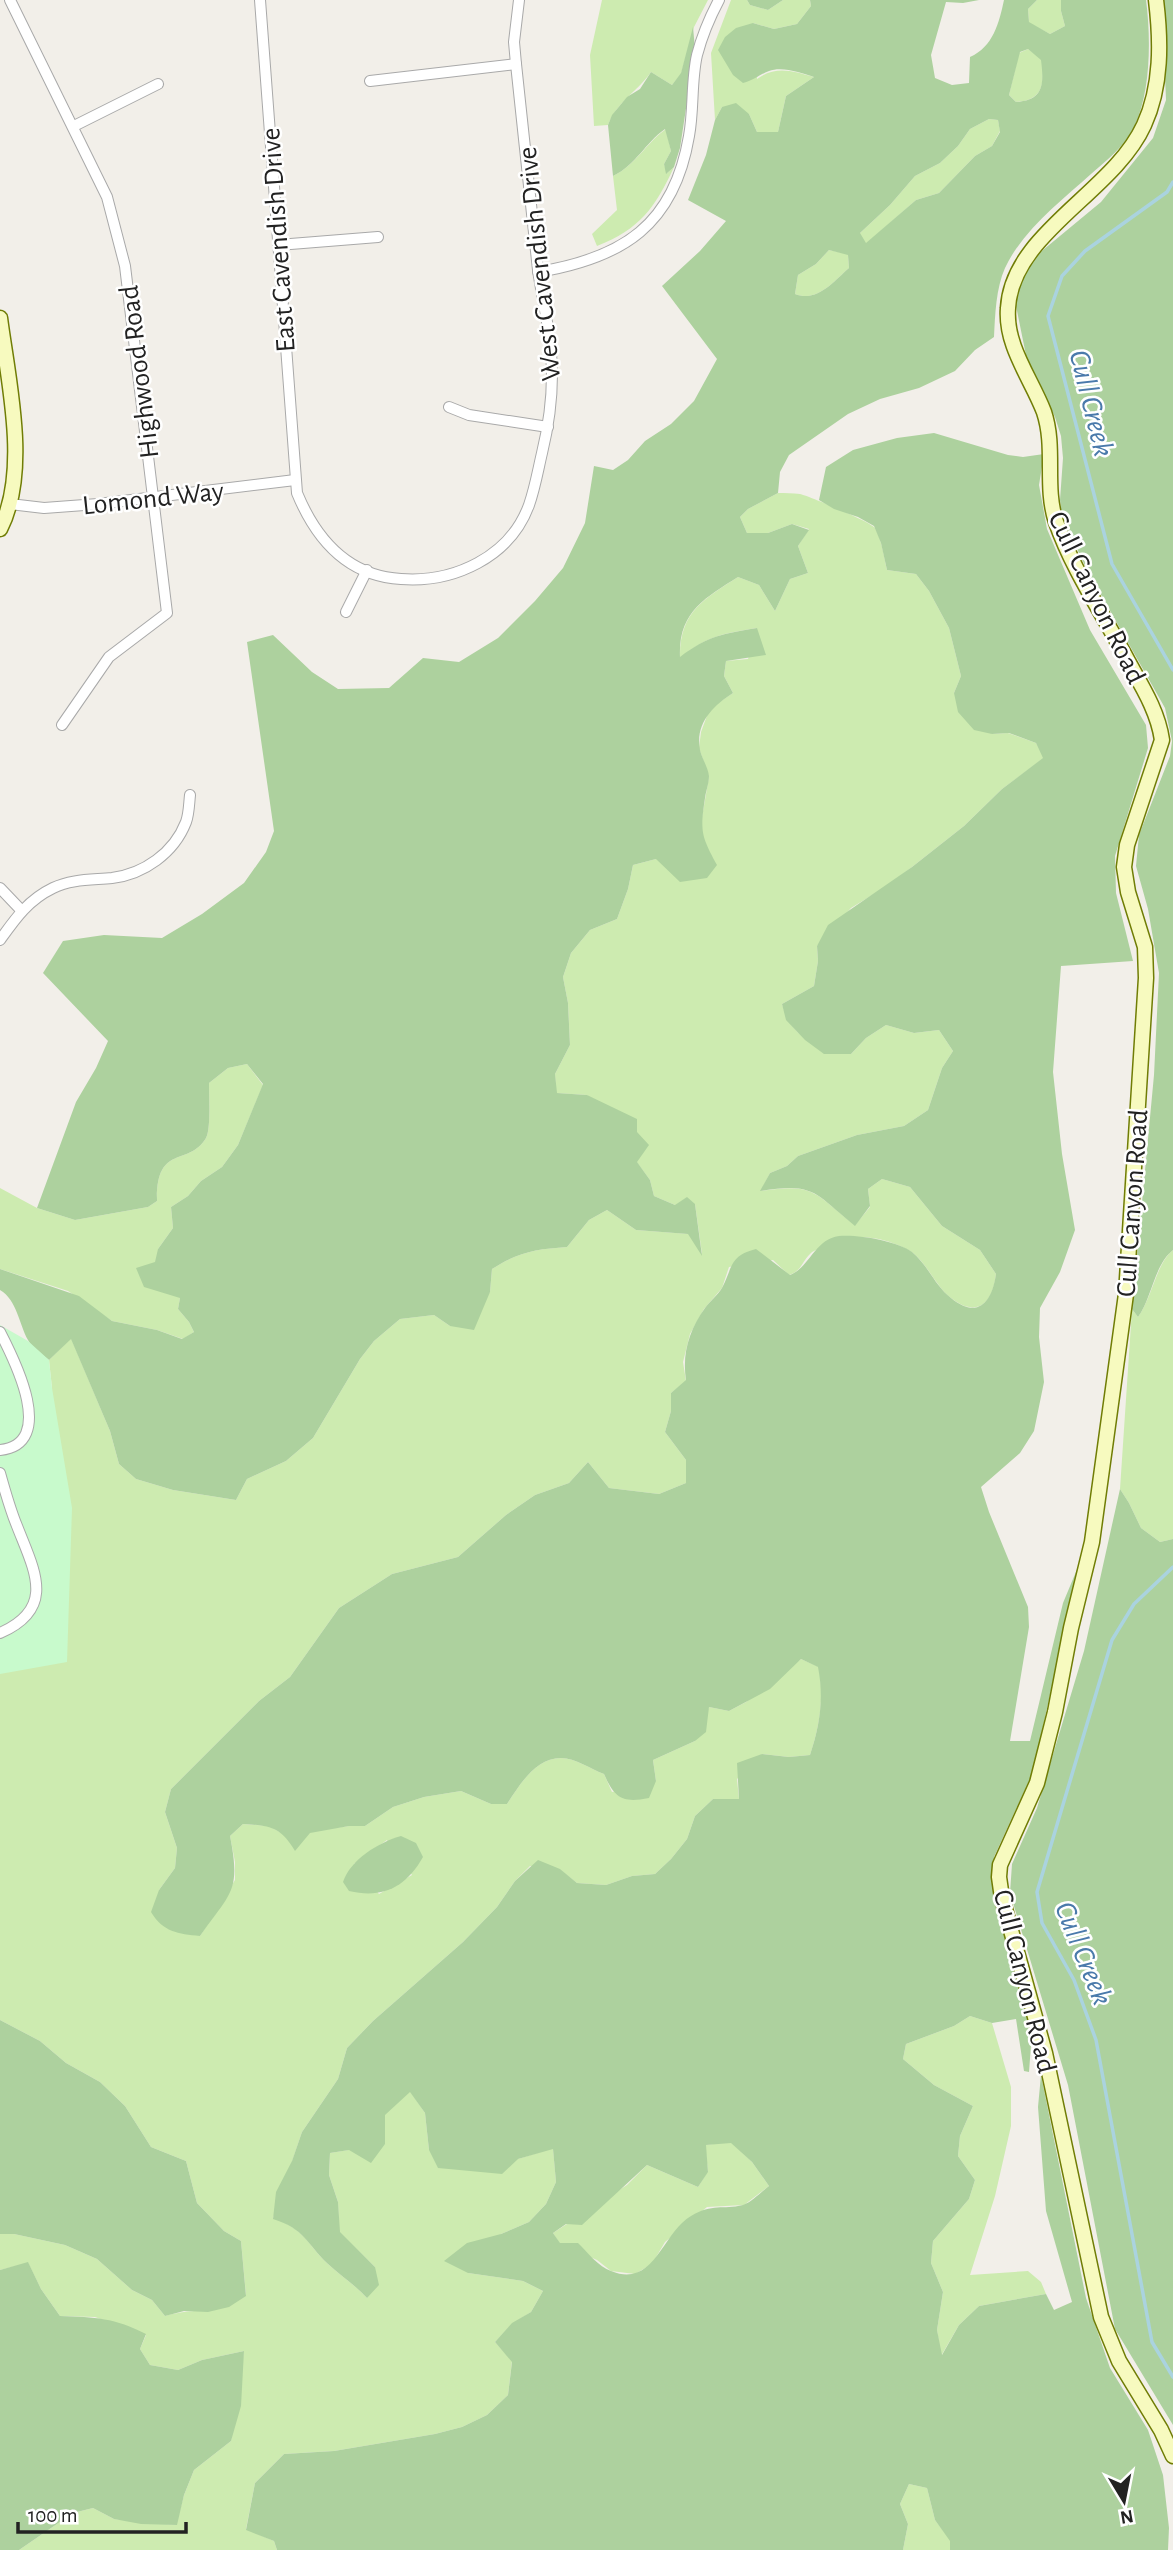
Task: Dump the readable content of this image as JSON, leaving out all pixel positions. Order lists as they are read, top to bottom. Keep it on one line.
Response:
{"streets":{"street":["East Cavendish Drive","West Cavendish Drive","Highwood Road","Lomond Way","Cull Canyon Road"]},"crossings":[["East Cavendish Drive","West Cavendish Drive"],["East Cavendish Drive","Lomond Way"],["West Cavendish Drive","Lomond Way"],["Highwood Road","Lomond Way"]],"water":["Cull Creek"],"scale_bar":"100 m","north":"bottom"}
